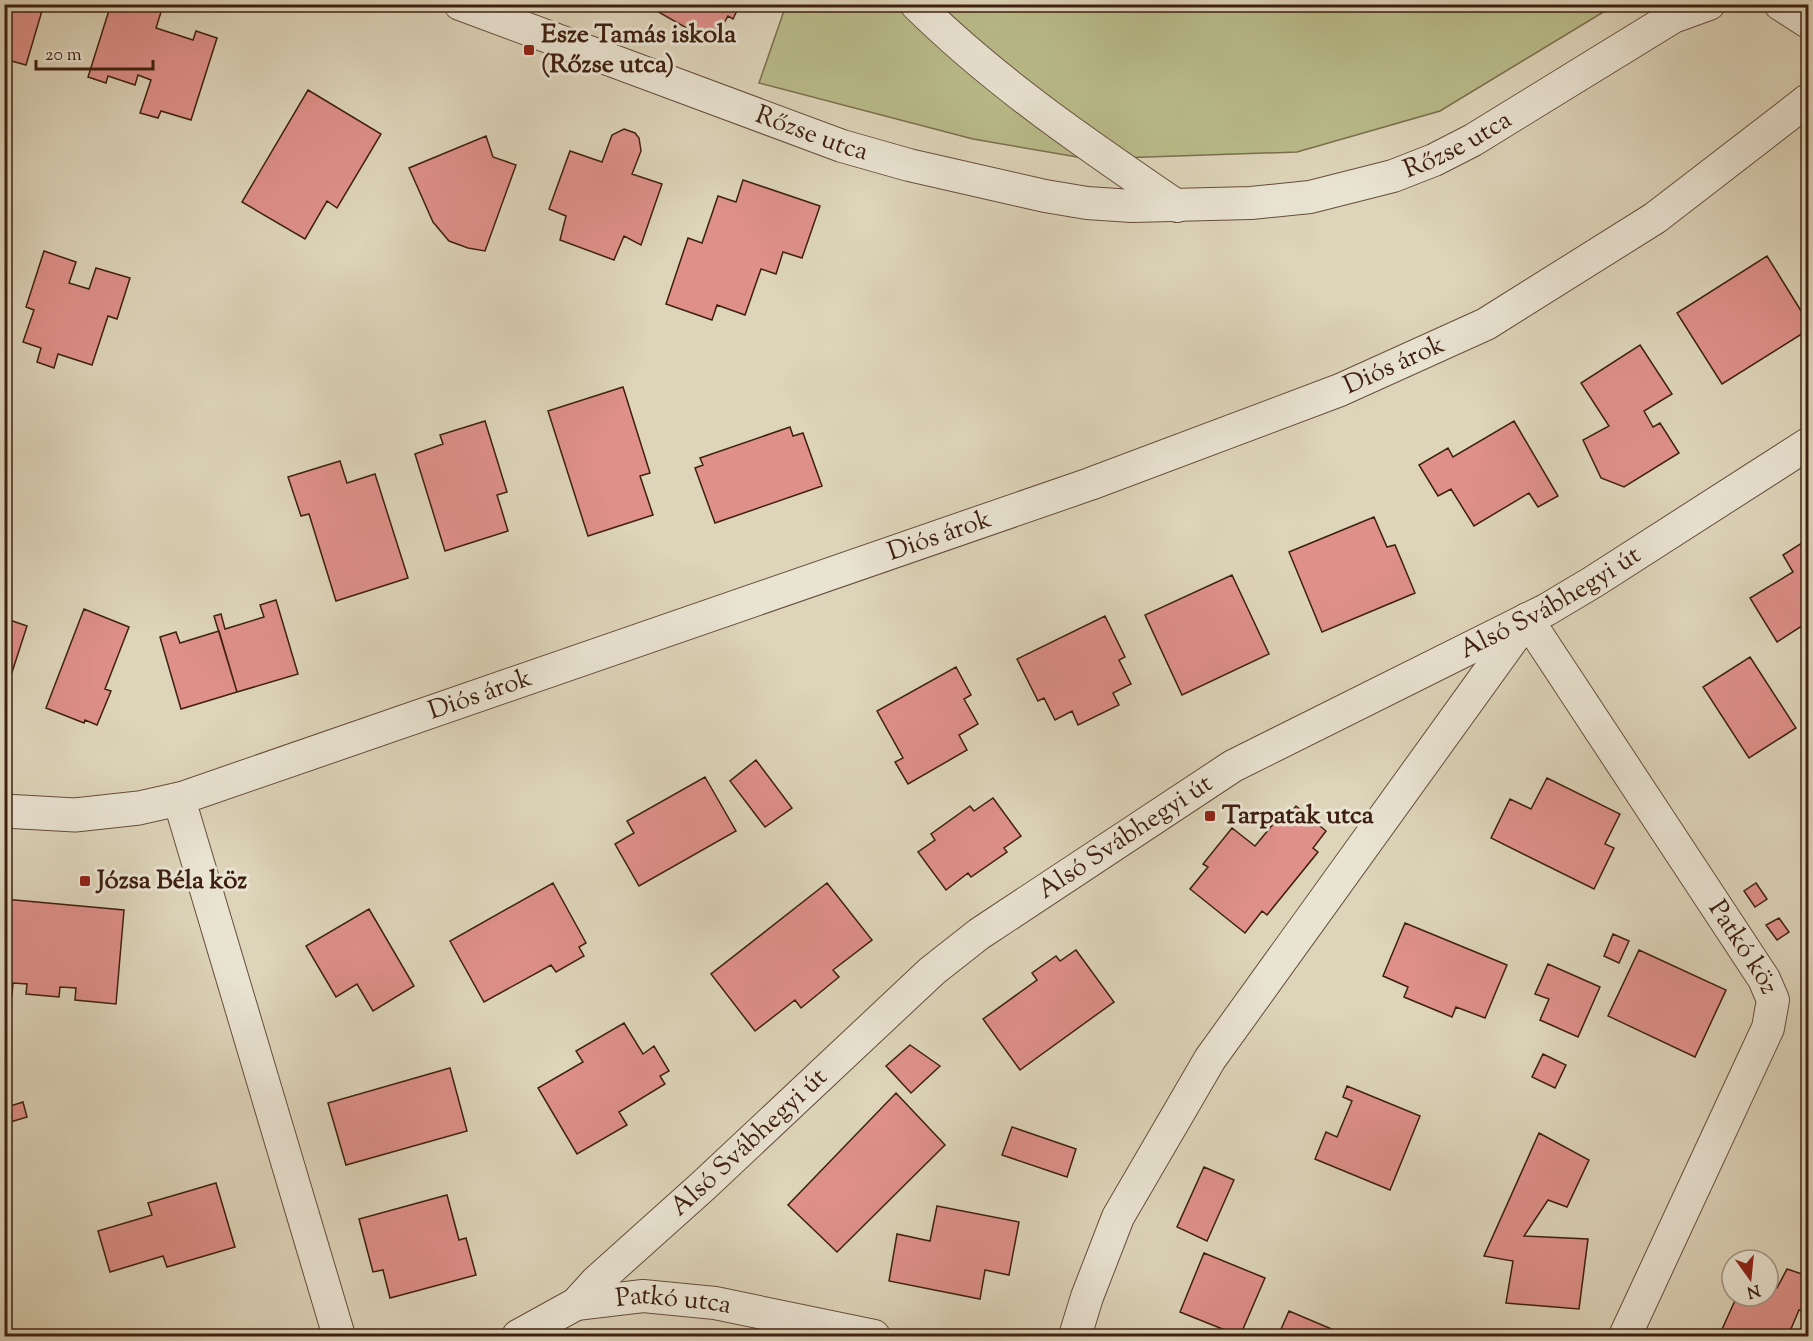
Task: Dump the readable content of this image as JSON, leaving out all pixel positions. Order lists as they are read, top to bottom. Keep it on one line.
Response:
{"streets":{"street":["Rőzse utca","Diós árok","Alsó Svábhegyi út","Patkó köz","Patkó utca"]},"crossings":[["Alsó Svábhegyi út","Patkó köz"],["Alsó Svábhegyi út","Patkó utca"]],"places":{"transit":["Esze Tamás iskola (Rőzse utca)","Tarpatak utca","Józsa Béla köz"]},"scale_bar":"20 m","north":"bottom"}
